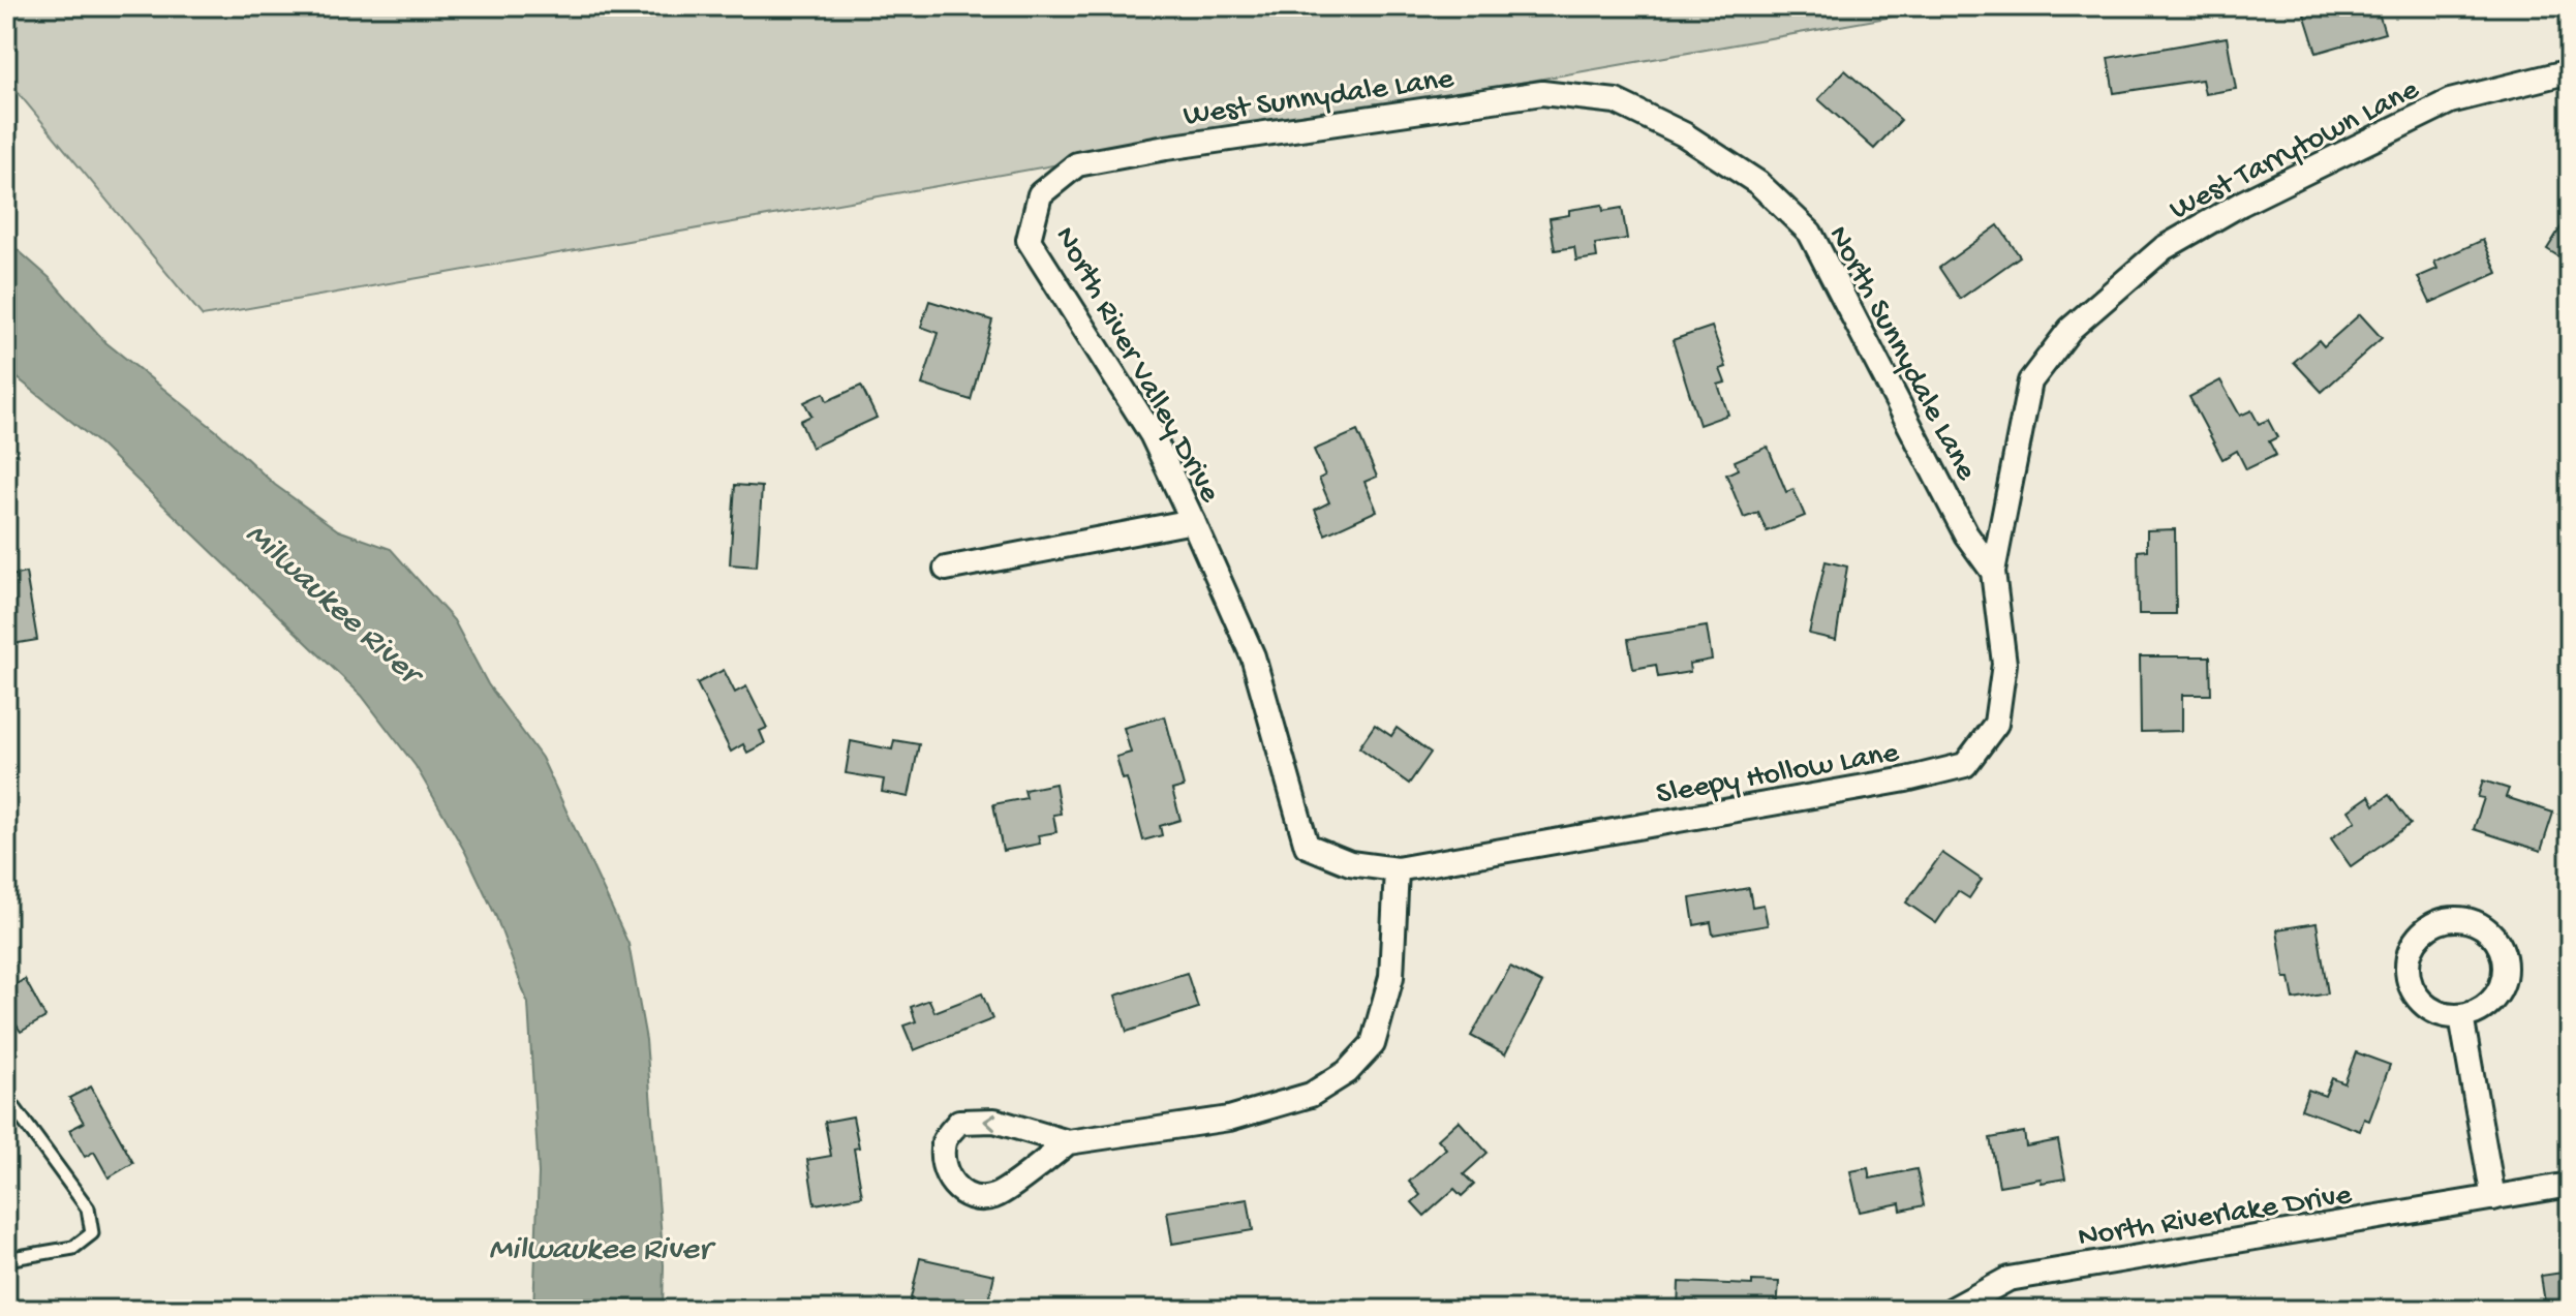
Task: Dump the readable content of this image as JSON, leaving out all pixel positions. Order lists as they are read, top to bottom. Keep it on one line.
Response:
{"streets":{"street":["West Sunnydale Lane","West Tarrytown Lane","North Sunnydale Lane","North River Valley Drive","Sleepy Hollow Lane","North Riverlake Drive"]},"crossings":[["West Sunnydale Lane","North Sunnydale Lane"],["West Sunnydale Lane","North River Valley Drive"],["West Tarrytown Lane","North Sunnydale Lane"],["West Tarrytown Lane","Sleepy Hollow Lane"],["North Sunnydale Lane","Sleepy Hollow Lane"],["North River Valley Drive","Sleepy Hollow Lane"]],"water":["Milwaukee River"]}
